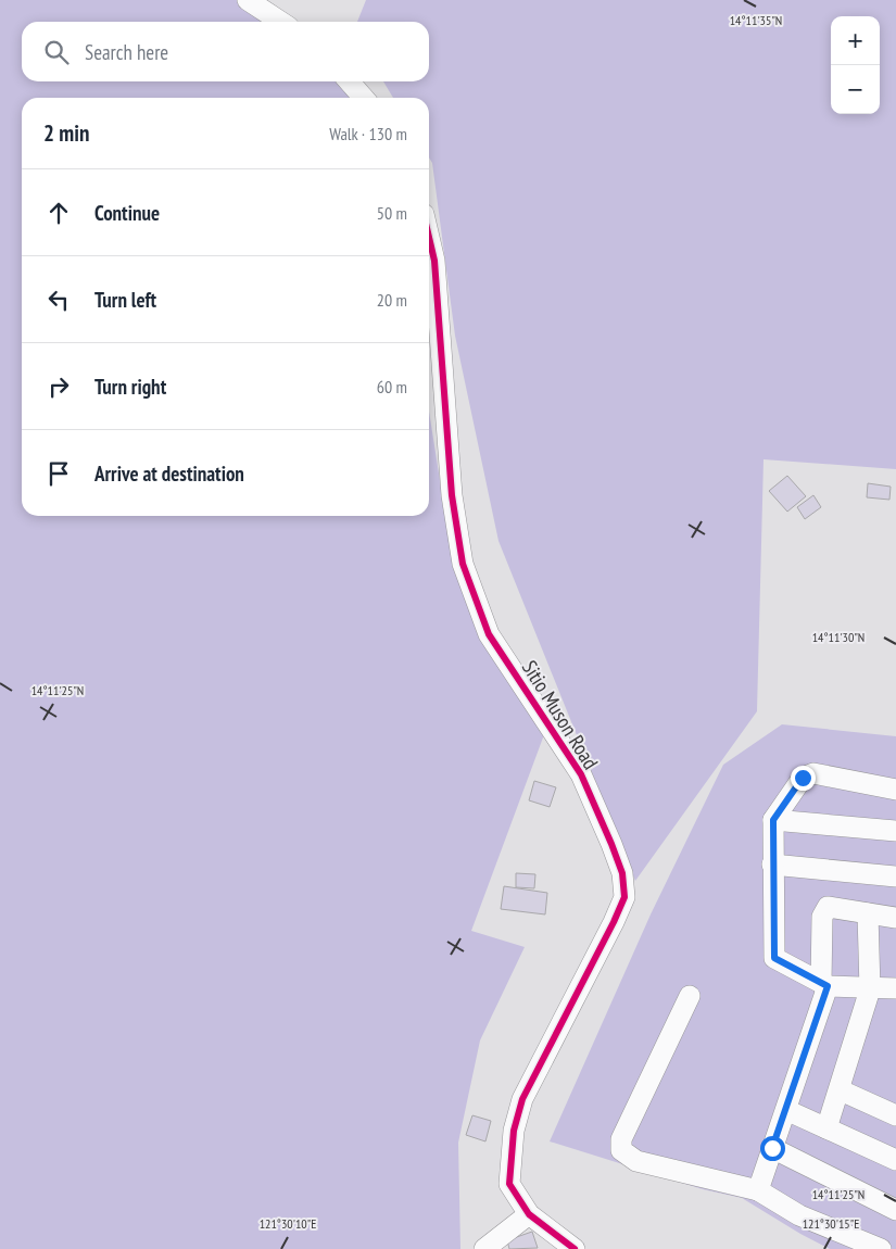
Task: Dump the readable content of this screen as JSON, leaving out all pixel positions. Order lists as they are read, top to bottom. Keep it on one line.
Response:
{"streets":{"street":["Sitio Muson Road"]},"page":{"map_buttons":["+","−"],"search":"Search here","heading":["2 min","Walk · 130 m"],"list":[["Continue","50 m"],["Turn left","20 m"],["Turn right","60 m"],"Arrive at destination"]},"coordinates":["14°11'35\"N","14°11'30\"N","14°11'25\"N","121°30'10\"E","121°30'15\"E"]}
